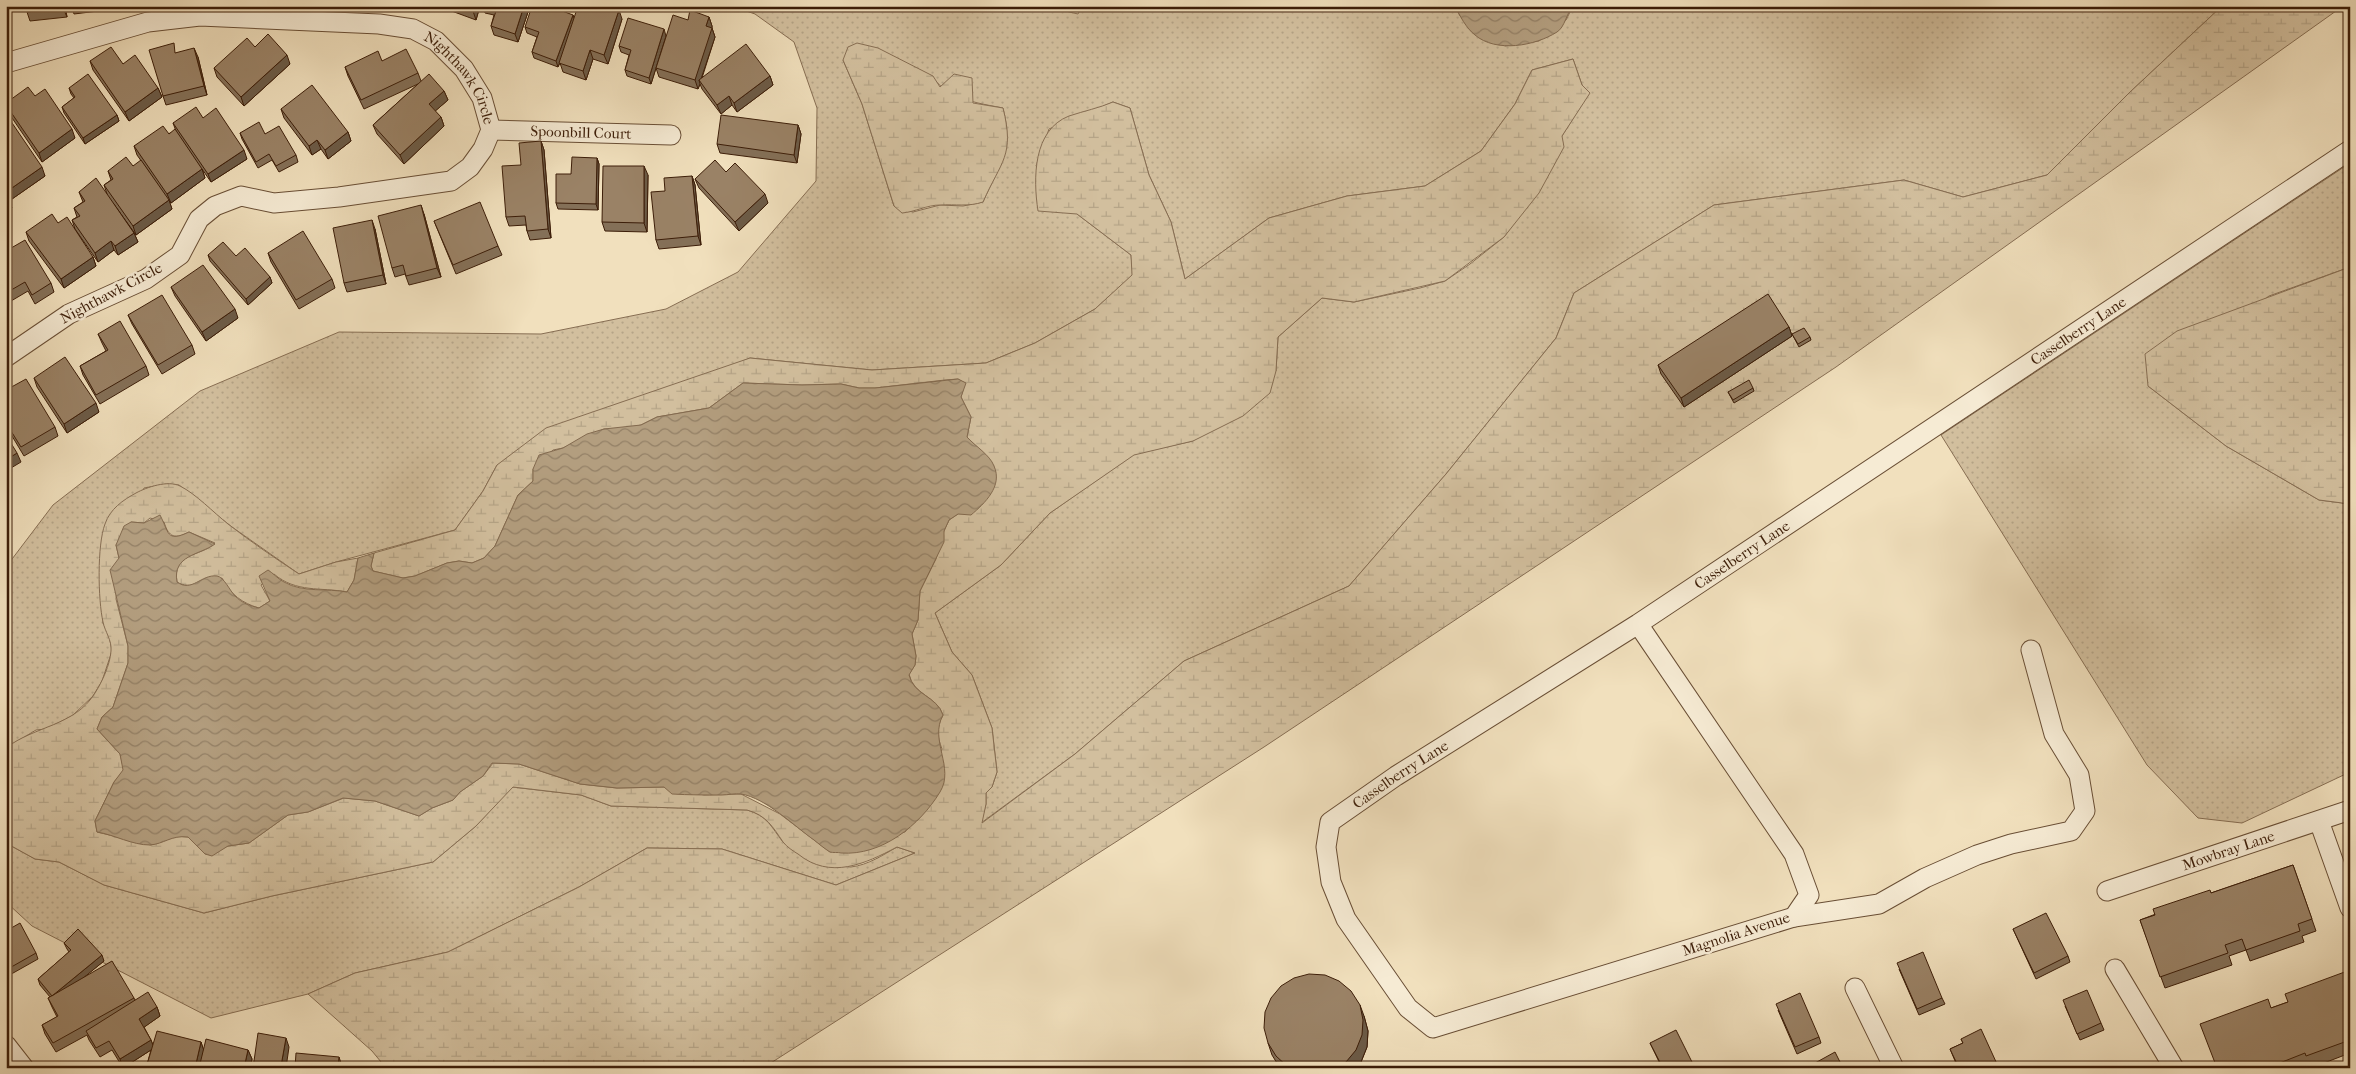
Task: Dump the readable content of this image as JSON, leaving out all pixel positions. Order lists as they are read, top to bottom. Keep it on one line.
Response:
{"streets":{"street":["Nighthawk Circle","Spoonbill Court","Casselberry Lane","Mowbray Lane","Magnolia Avenue"]},"crossings":[["Nighthawk Circle","Spoonbill Court"],["Casselberry Lane","Magnolia Avenue"]]}
